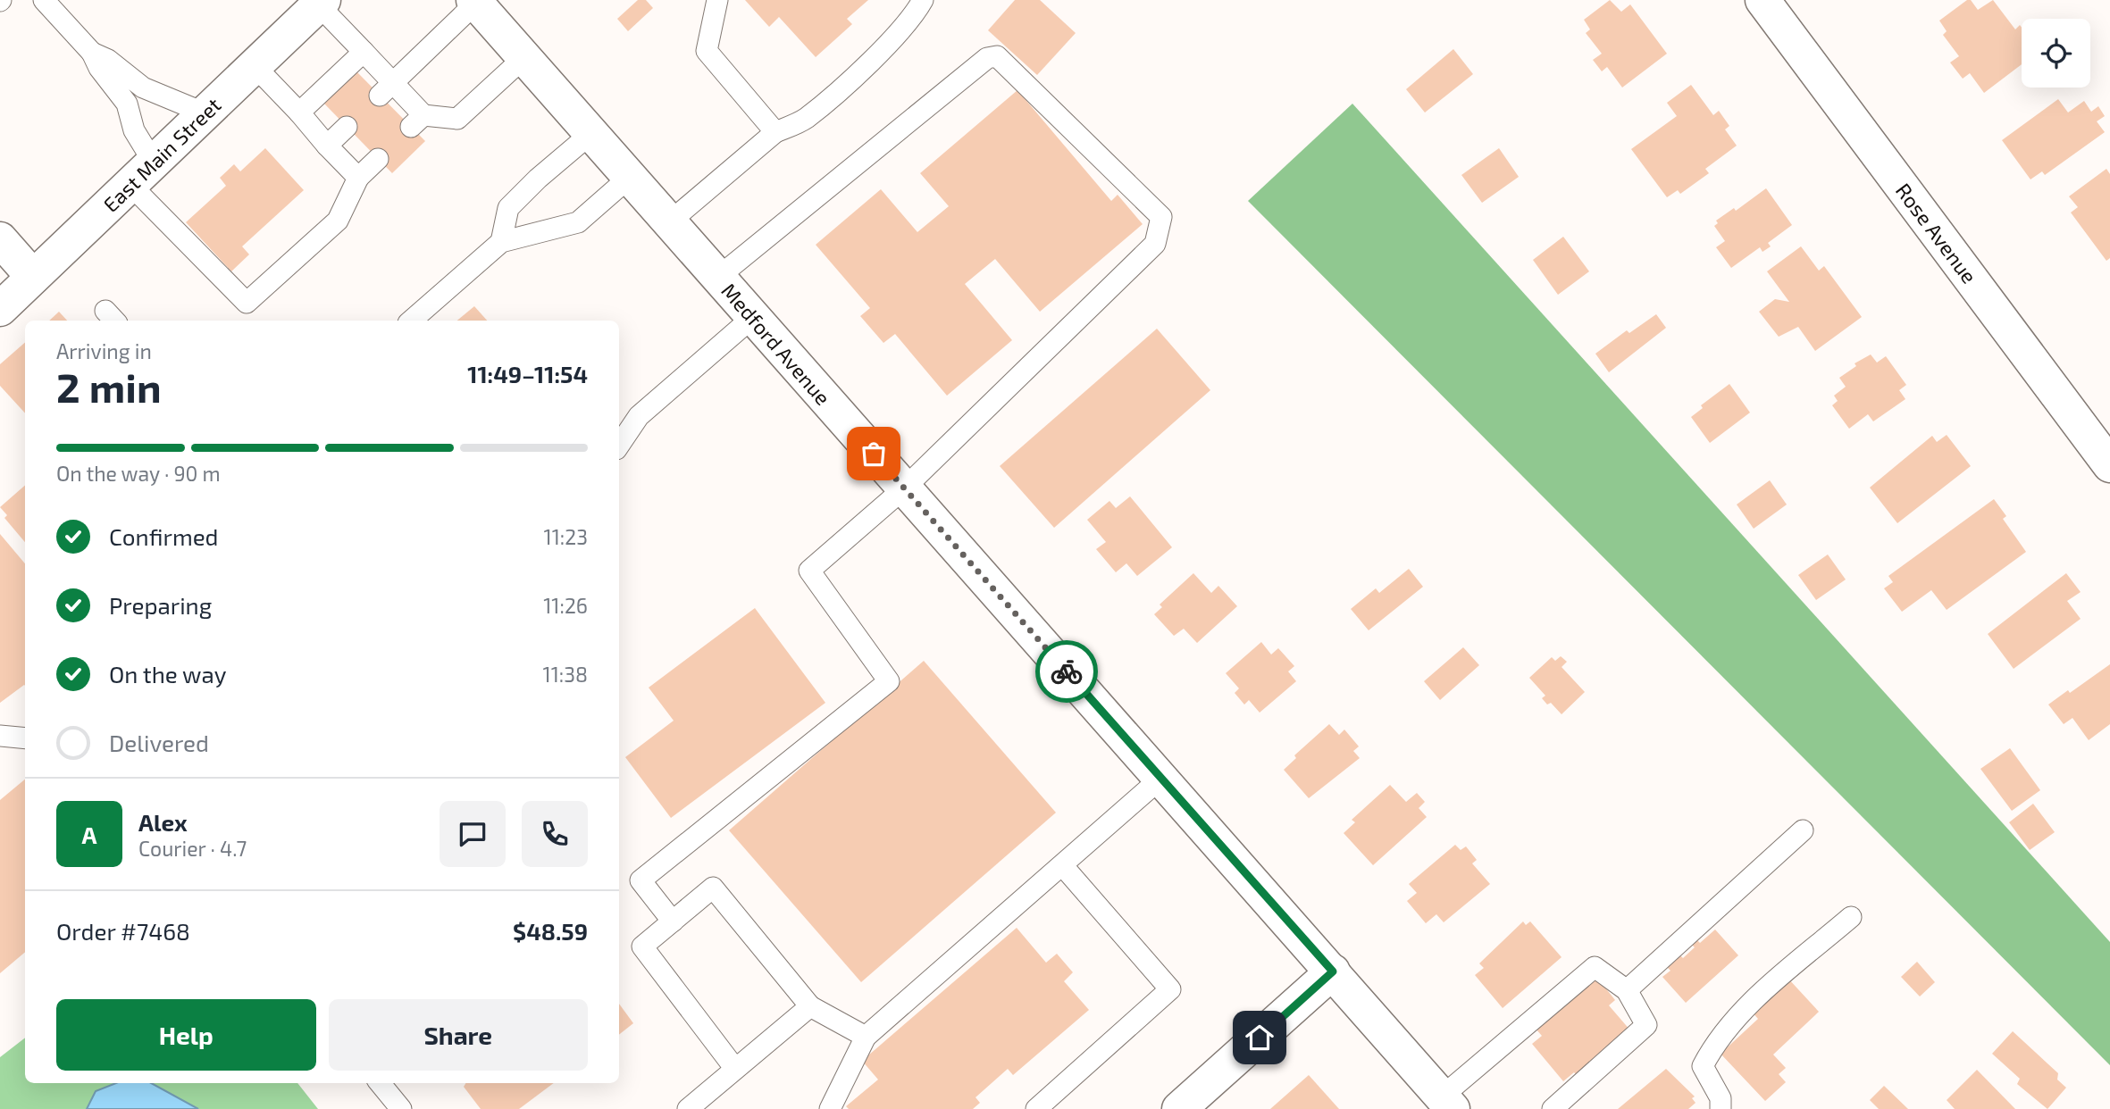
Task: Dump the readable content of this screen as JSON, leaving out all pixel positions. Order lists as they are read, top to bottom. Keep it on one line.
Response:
{"streets":{"main road":["East Main Street","Rose Avenue","Medford Avenue"]},"page":{"heading":["2 min","Arriving in","11:49–11:54"],"panel":["Alex","Courier · 4.7","Order #7468","$48.59"],"bar":"On the way · 90 m","list":[["Confirmed","11:23"],["Preparing","11:26"],["On the way","11:38"],"Delivered"],"round":"A","buttons":["Help","Share"]}}
